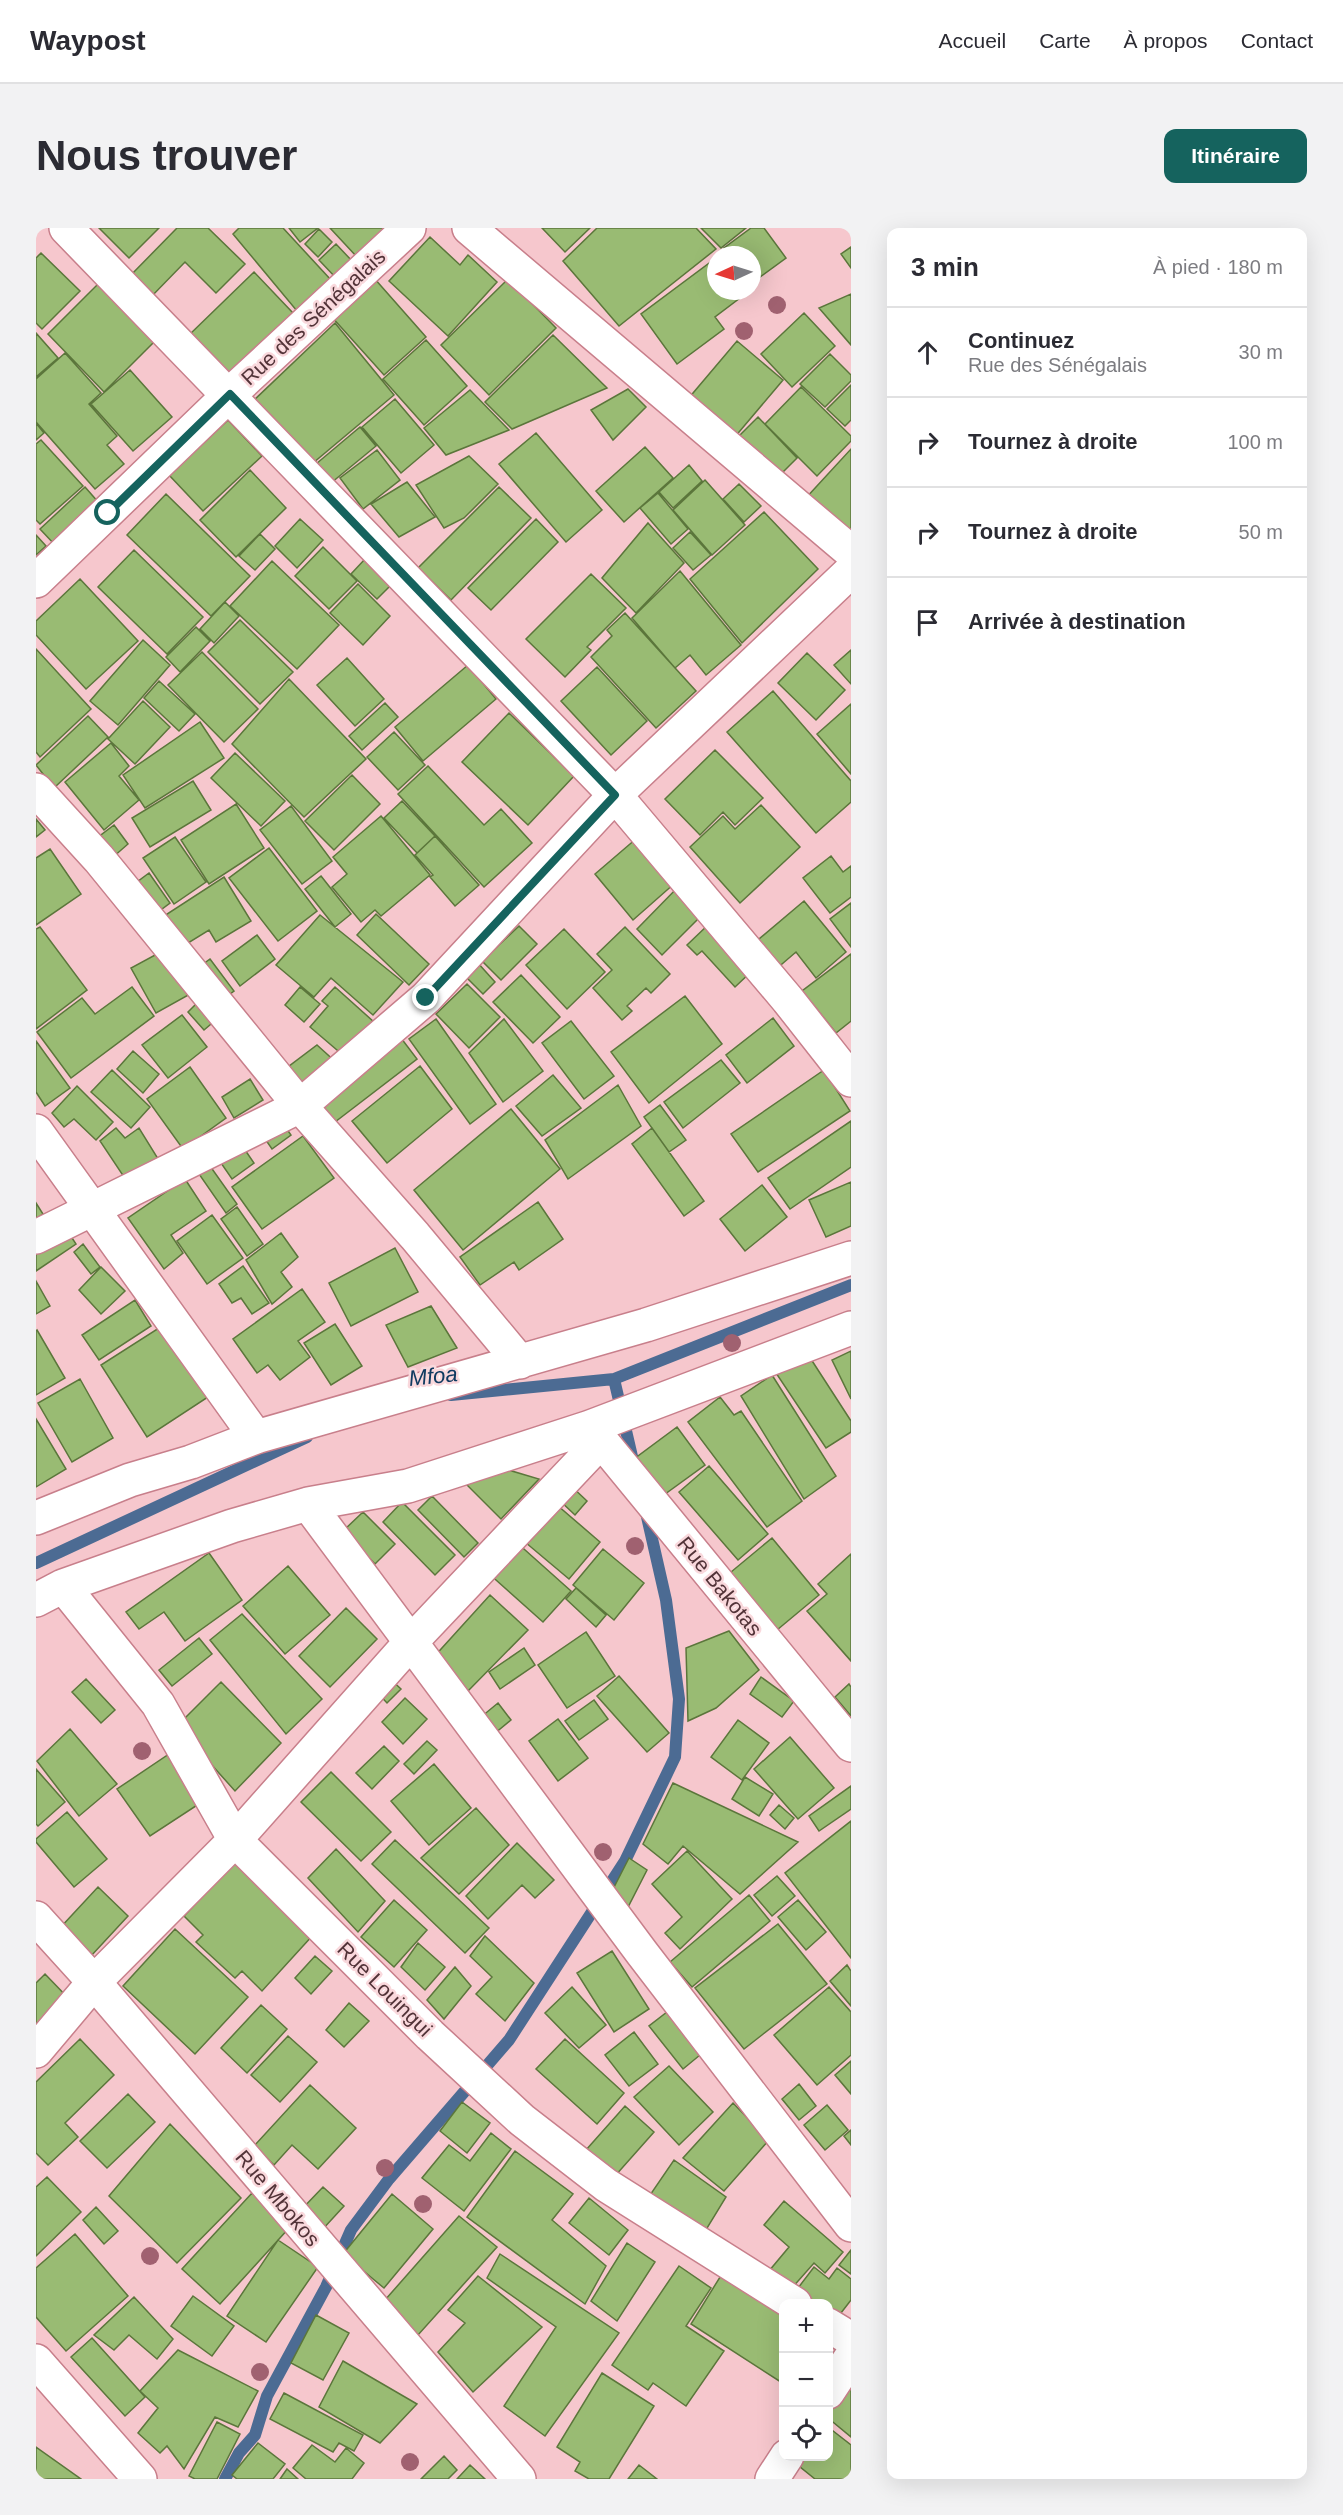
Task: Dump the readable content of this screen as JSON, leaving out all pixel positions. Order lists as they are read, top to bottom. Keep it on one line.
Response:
{"streets":{"street":["Rue des Sénégalais","Rue Bakotas","Rue Louingui","Rue Mbokos"]},"water":["Mfoa"],"north":"left","page":{"header":"Waypost","nav":["Accueil","Carte","À propos","Contact"],"buttons":"Itinéraire","title":"Nous trouver","heading":["3 min","À pied · 180 m"],"list":[["Continuez","Rue des Sénégalais","30 m"],["Tournez à droite","100 m"],["Tournez à droite","50 m"],"Arrivée à destination"],"map_buttons":["+","−"]}}
